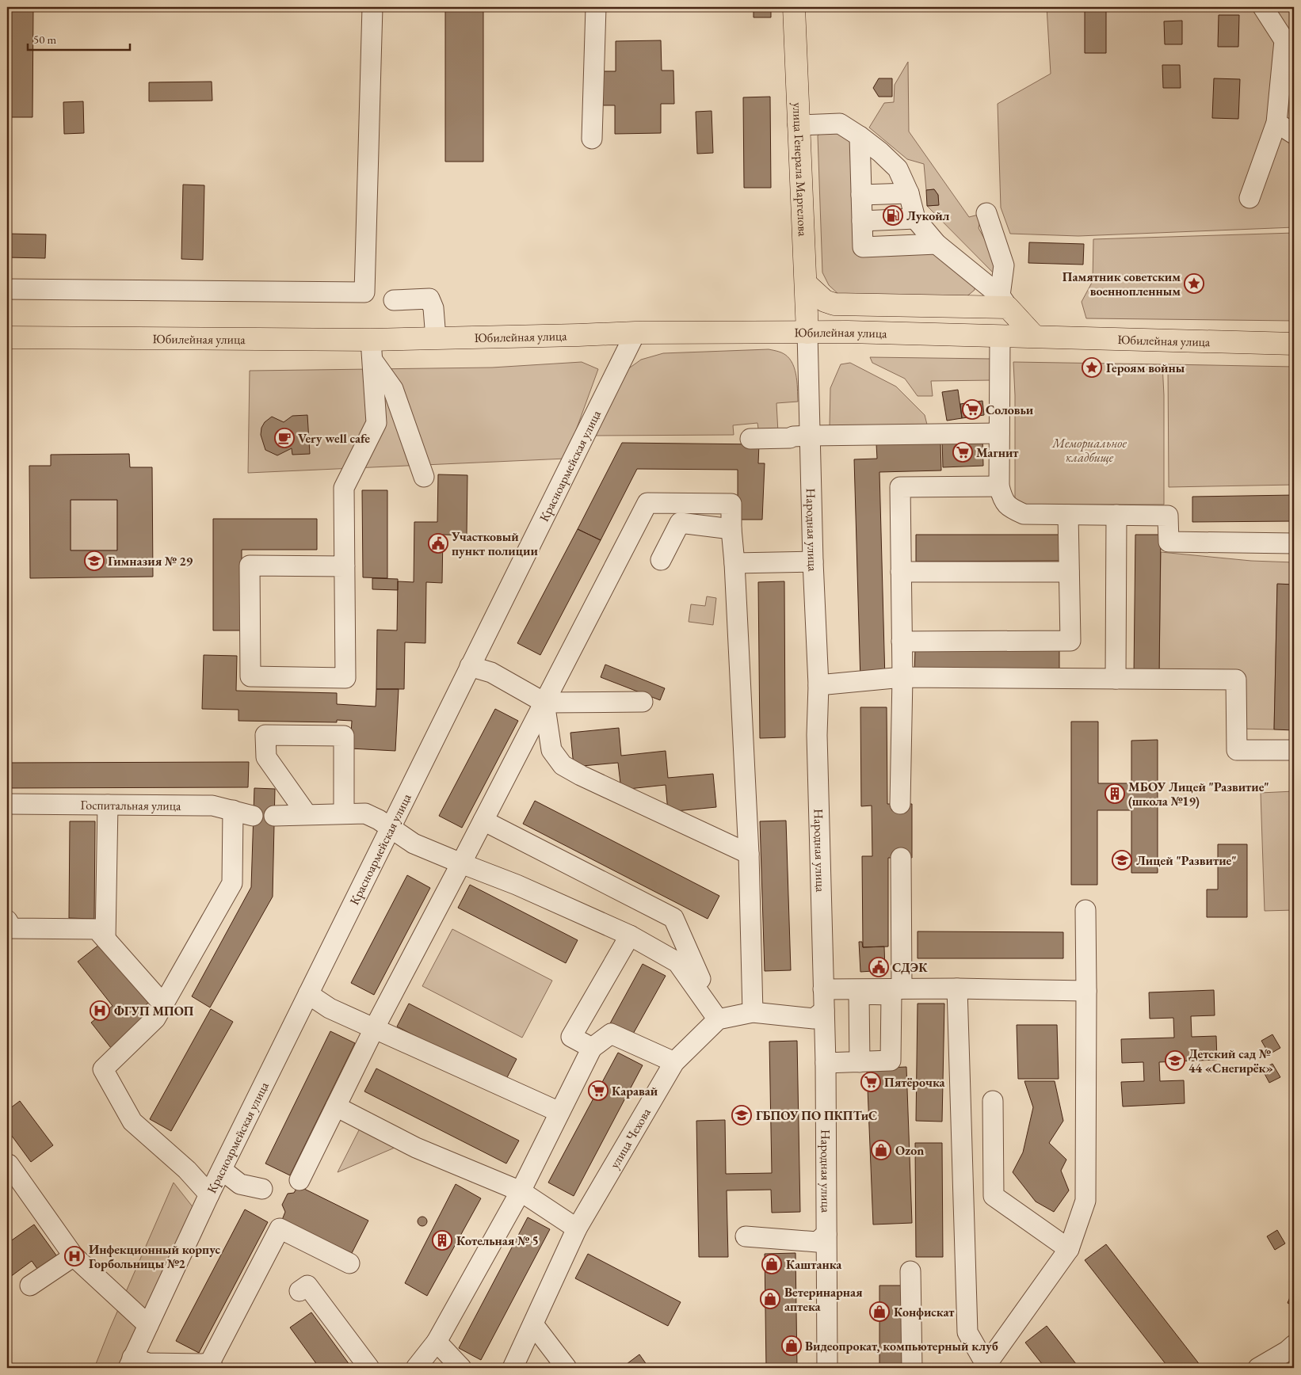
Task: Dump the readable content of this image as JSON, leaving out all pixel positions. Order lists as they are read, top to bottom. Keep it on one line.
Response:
{"streets":{"main road":["улица Генерала Маргелова","Юбилейная улица"],"street":["Красноармейская улица","Народная улица","Госпитальная улица","улица Чехова"]},"crossings":[["улица Генерала Маргелова","Юбилейная улица"],["улица Генерала Маргелова","Народная улица"],["Юбилейная улица","Красноармейская улица"],["Юбилейная улица","Народная улица"]],"parks":["Мемориальное кладбище"],"places":{"fuel station":["Лукойл"],"place":["Памятник советским военнопленным","Героям войны"],"supermarket":["Соловьи","Магнит","Пятёрочка","Каравай"],"cafe":["Very well cafe"],"public building":["Участковый пункт полиции","СДЭК"],"school or university":["Гимназия № 29","Лицей \"Развитие\"","Детский сад № 44 «Снегирёк»","ГБПОУ ПО ПКПТиС"],"building":["МБОУ Лицей \"Развитие\" (школа №19)","Котельная № 5"],"hospital":["ФГУП МПОП","Инфекционный корпус Горбольницы №2"],"shop":["Ozon","Каштанка","Ветеринарная аптека","Конфискат","Видеопрокат, компьютерный клуб"]},"scale_bar":"50 m"}
